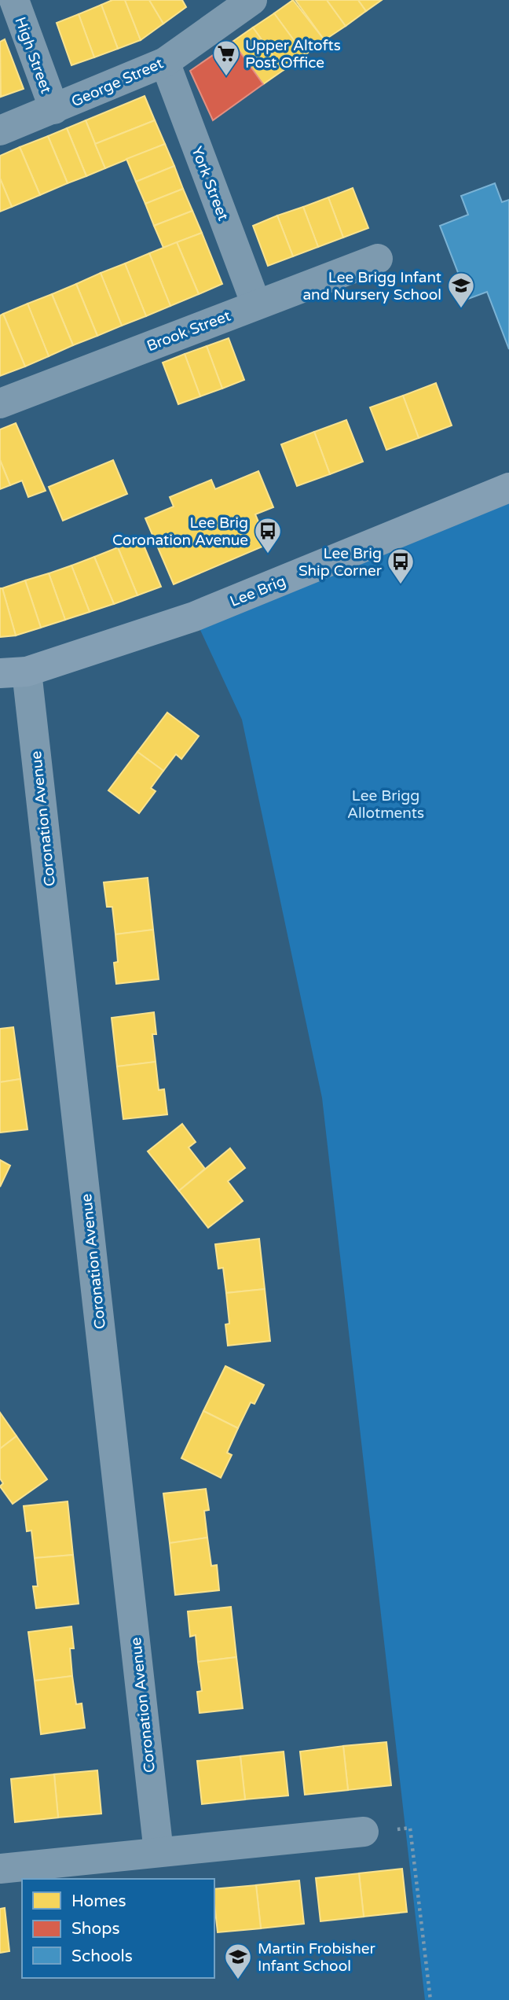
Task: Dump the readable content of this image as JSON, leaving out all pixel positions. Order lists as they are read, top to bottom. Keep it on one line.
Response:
{"streets":{"street":["High Street","George Street","York Street","Brook Street","Lee Brig","Coronation Avenue"]},"crossings":[["High Street","George Street"],["George Street","York Street"],["York Street","Brook Street"],["Lee Brig","Coronation Avenue"]],"parks":["Lee Brigg Allotments"],"places":{"supermarket":["Upper Altofts Post Office"],"school or university":["Lee Brigg Infant and Nursery School","Martin Frobisher Infant School"],"bus stop":["Lee Brig Coronation Avenue","Lee Brig Ship Corner"]},"legend":["Homes","Shops","Schools"]}
